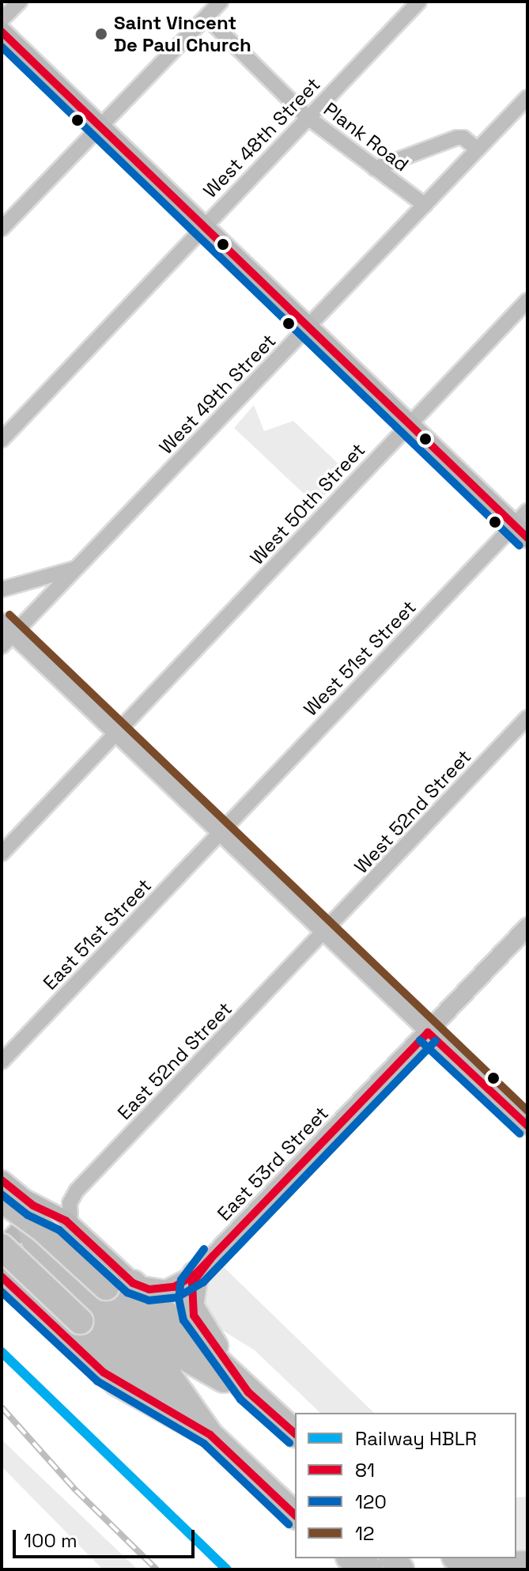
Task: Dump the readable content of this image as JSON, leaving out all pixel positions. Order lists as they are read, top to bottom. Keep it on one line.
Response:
{"streets":{"street":["Plank Road","West 48th Street","West 49th Street","West 50th Street","West 51st Street","West 52nd Street","East 51st Street","East 52nd Street","East 53rd Street"]},"crossings":[["Plank Road","West 48th Street"],["Plank Road","West 49th Street"],["West 51st Street","East 51st Street"],["West 52nd Street","East 52nd Street"]],"places":["Saint Vincent De Paul Church"],"lines":["transit line 81","transit line 120","transit line 12","rail line HBLR"],"legend":["Railway HBLR","81","120","12"],"scale_bar":"100 m"}
